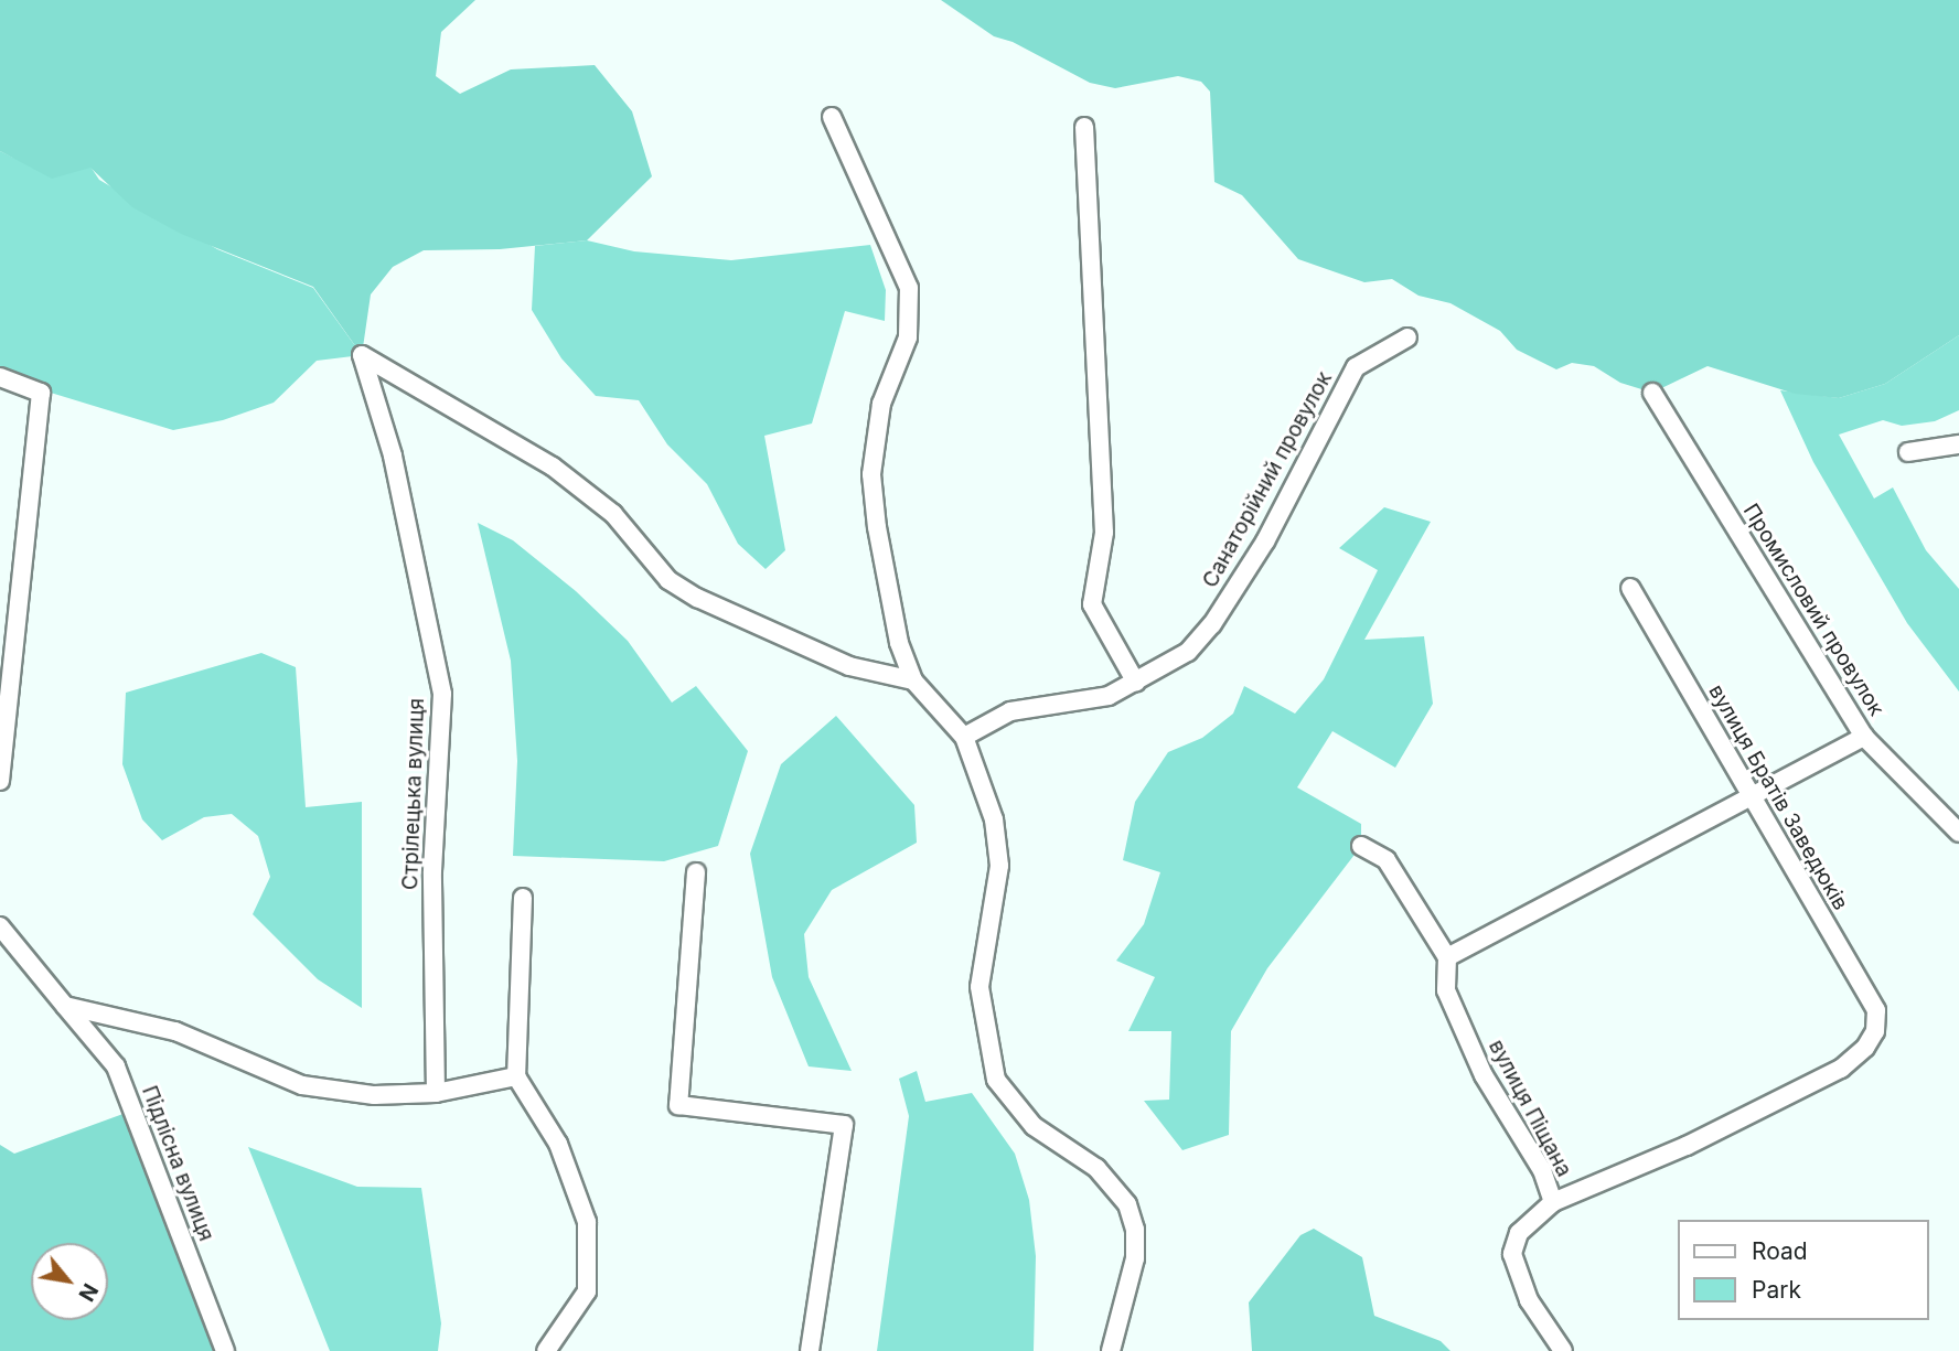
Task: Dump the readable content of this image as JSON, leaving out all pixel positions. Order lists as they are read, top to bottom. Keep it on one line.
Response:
{"streets":{"street":["Санаторійний провулок","Промисловий провулок","Стрілецька вулиця","вулиця Братів Заведюків","вулиця Піщана","Підлісна вулиця"]},"crossings":[["вулиця Братів Заведюків","вулиця Піщана"]],"legend":["Road","Park"],"north":"bottom right"}
